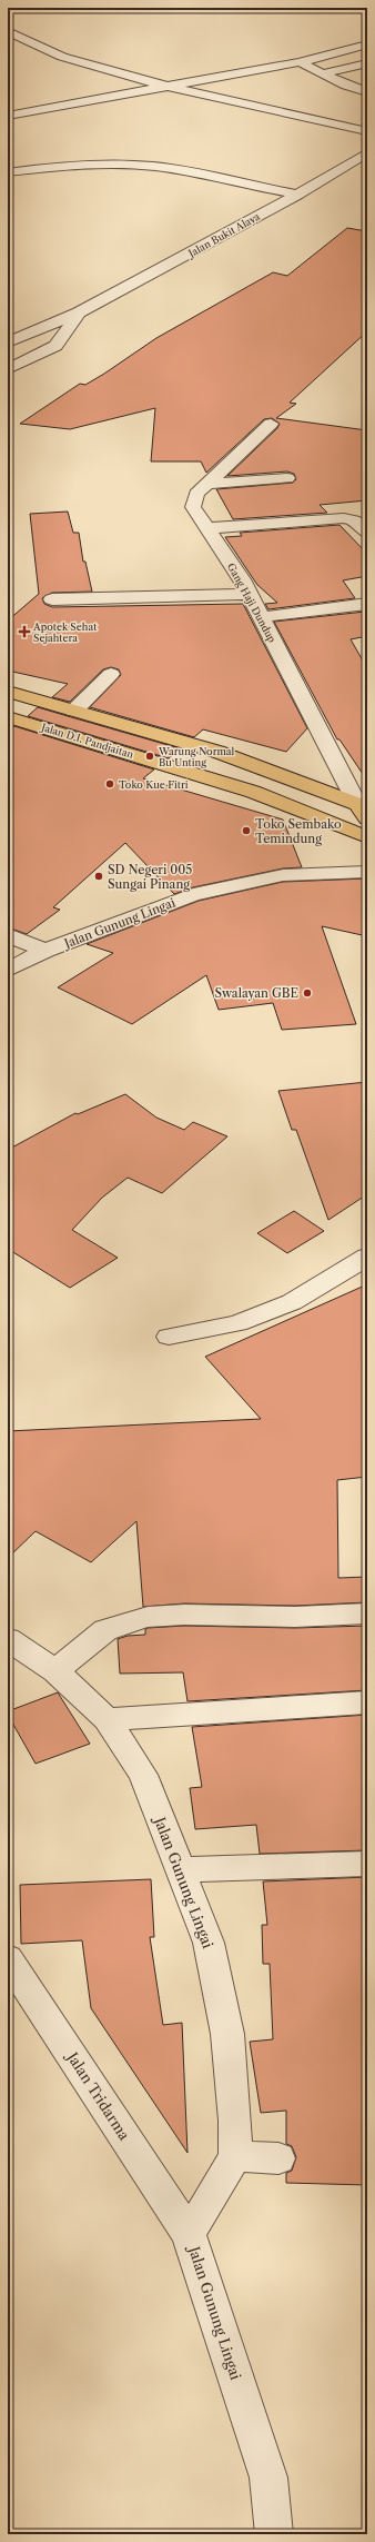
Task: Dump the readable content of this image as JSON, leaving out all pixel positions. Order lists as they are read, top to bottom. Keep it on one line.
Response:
{"streets":{"highway":["Jalan D.I. Pandjaitan"],"street":["Jalan Bukit Alaya","Gang Haji Dundup","Jalan Gunung Lingai","Jalan Tridarma"]},"crossings":[["Gang Haji Dundup","Jalan D.I. Pandjaitan"],["Jalan Gunung Lingai","Jalan Tridarma"]],"places":{"health":["Apotek Sehat Sejahtera"],"other":["Warung Normal Bu Unting","Toko Kue Fitri","Toko Sembako Temindung","SD Negeri 005 Sungai Pinang","Swalayan GBE"]}}
